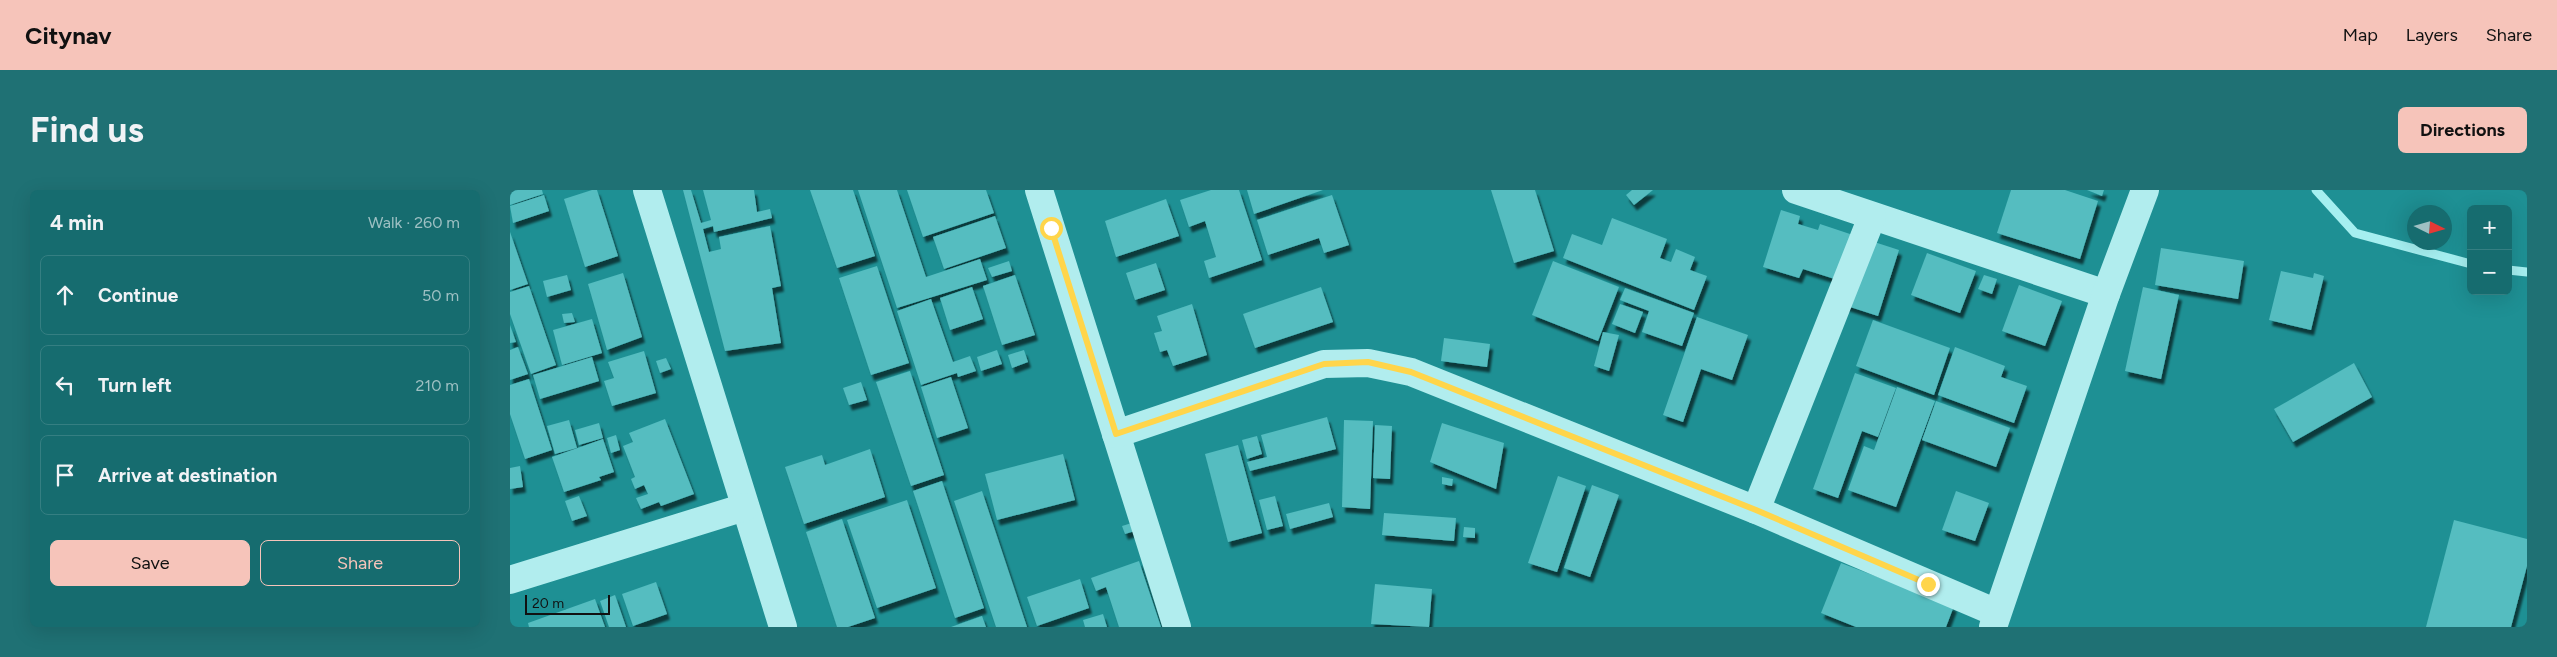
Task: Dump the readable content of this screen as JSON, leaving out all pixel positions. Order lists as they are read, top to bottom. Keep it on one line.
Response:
{"scale_bar":"20 m","north":"right","page":{"header":"Citynav","nav":["Map","Layers","Share"],"buttons":["Directions",["Save","Share"]],"title":"Find us","heading":["4 min","Walk · 260 m"],"map_buttons":["+","−"],"list":[["Continue","50 m"],["Turn left","210 m"],"Arrive at destination"],"scale":"20 m"}}
